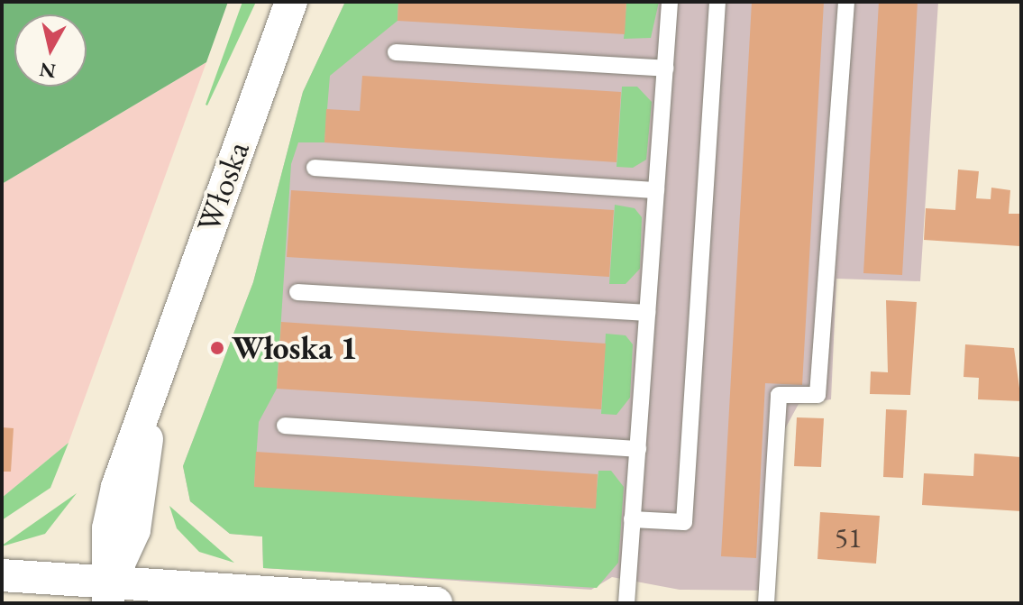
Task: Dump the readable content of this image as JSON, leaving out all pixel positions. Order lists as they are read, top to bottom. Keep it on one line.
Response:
{"streets":{"street":["Włoska"]},"places":["Włoska 1"],"house_numbers":["51"],"north":"bottom"}
